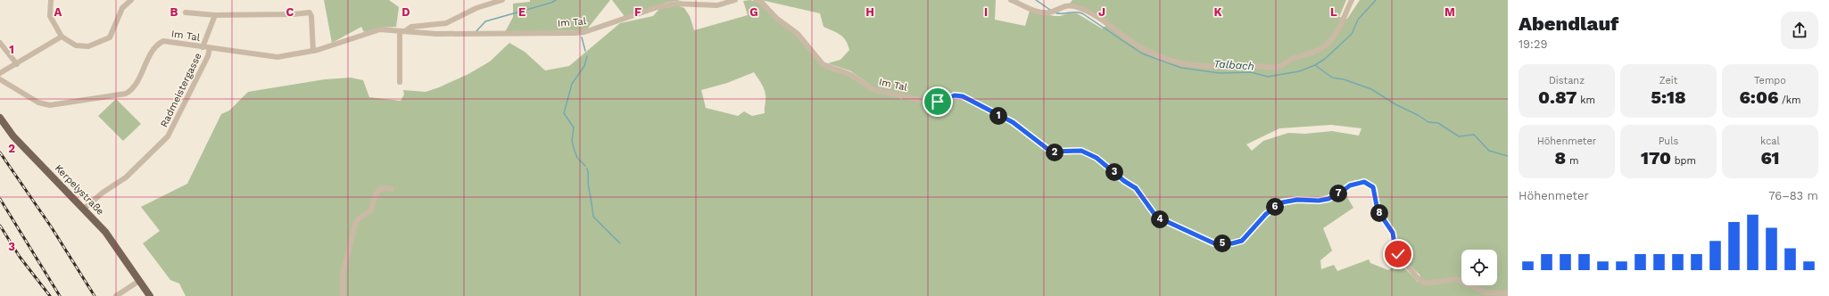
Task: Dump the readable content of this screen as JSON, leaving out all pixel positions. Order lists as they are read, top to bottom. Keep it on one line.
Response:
{"streets":{"main road":["Kerpelystraße"],"street":["Im Tal","Radmeistergasse"]},"crossings":[["Im Tal","Radmeistergasse"],["Radmeistergasse","Kerpelystraße"]],"water":["Talbach"],"page":{"heading":["Abendlauf","19:29"],"stats":[["Distanz","0.87 km"],["Zeit","5:18"],["Tempo","6:06 /km"],["Höhenmeter","8 m"],["Puls","170 bpm"],["kcal","61"]],"pins":["1","2","3","7","6","8","4","5"],"chart":["Höhenmeter","76–83 m"]},"grid":{"columns":["A","B","C","D","E","F","G","H","I","J","K","L","M"],"rows":["1","2","3"]}}
